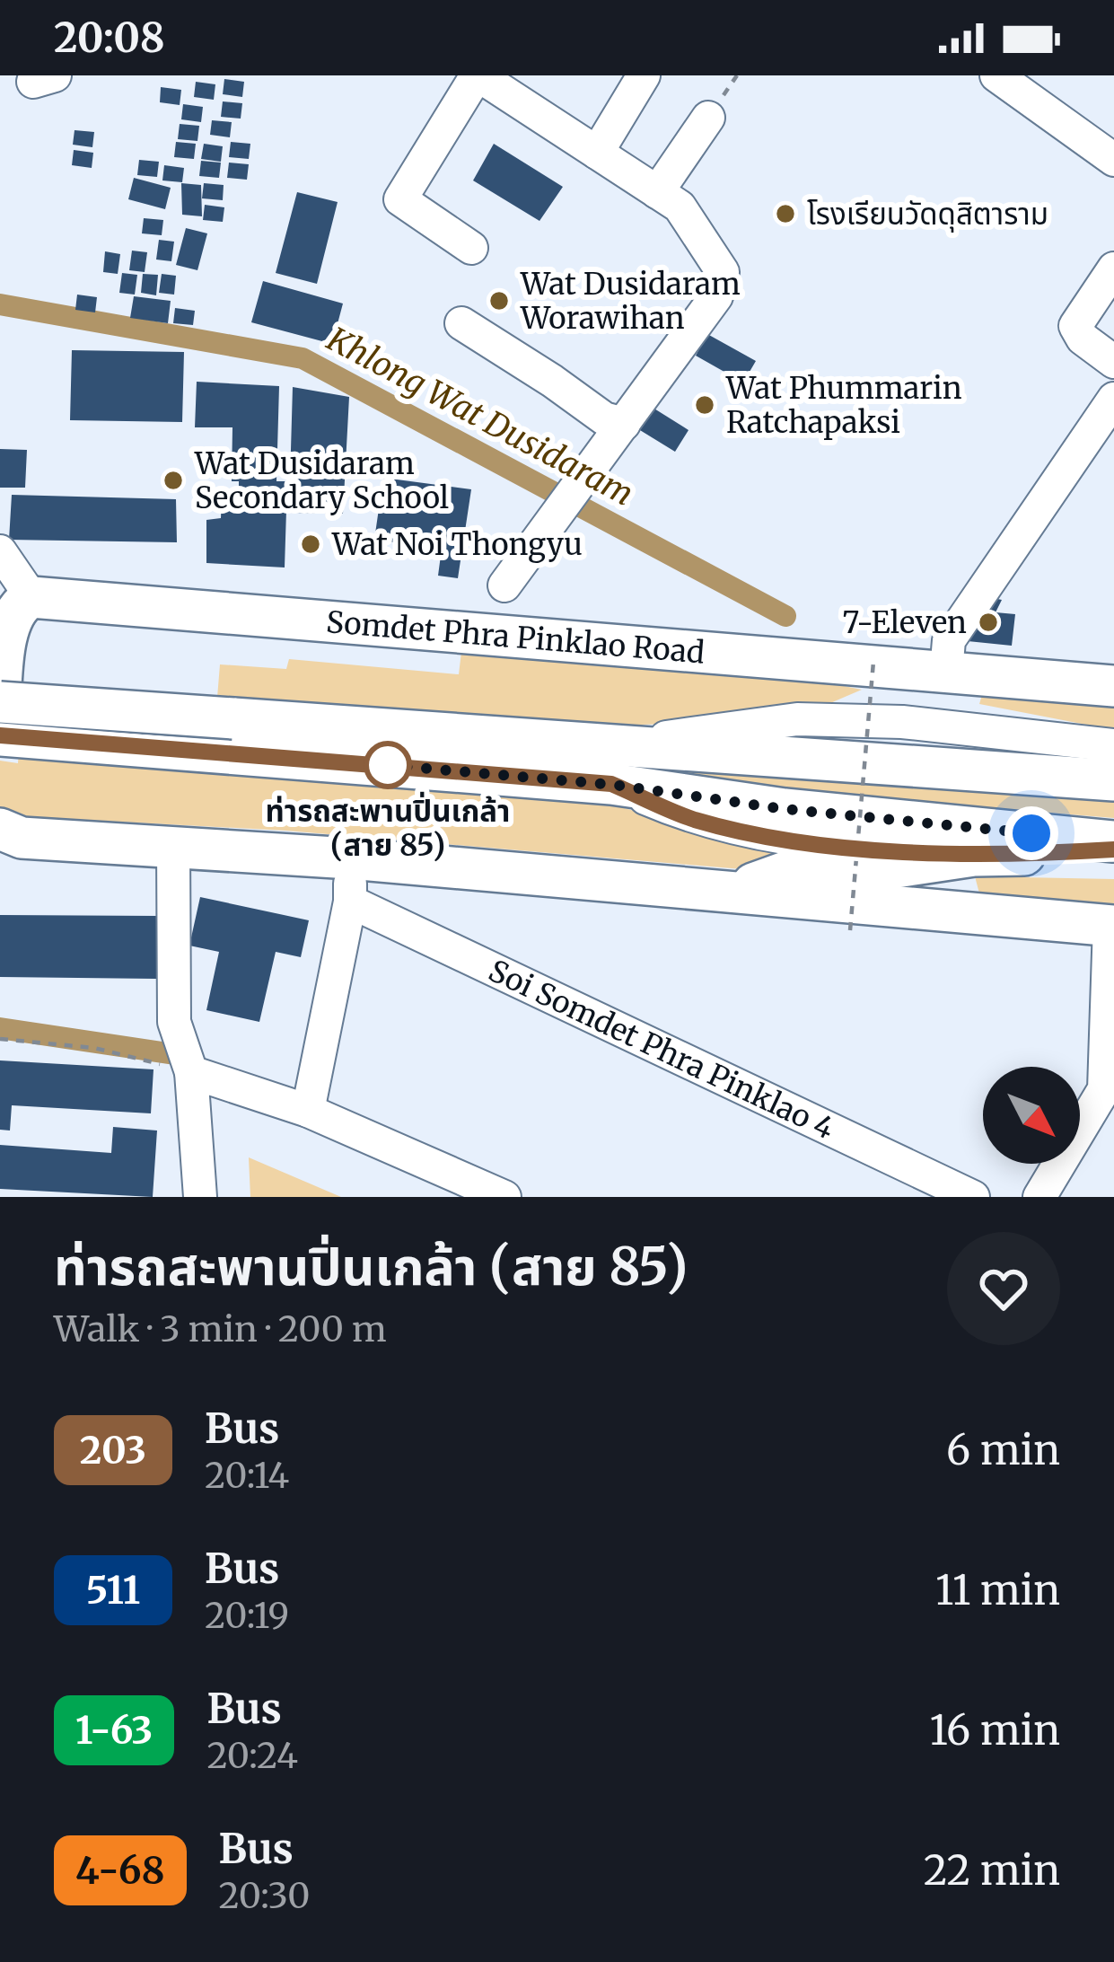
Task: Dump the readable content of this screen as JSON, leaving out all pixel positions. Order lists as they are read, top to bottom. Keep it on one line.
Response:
{"streets":{"main road":["Somdet Phra Pinklao Road"],"street":["Soi Somdet Phra Pinklao 4"]},"water":["Khlong Wat Dusidaram"],"places":["โรงเรียนวัดดุสิตาราม","Wat Dusidaram Worawihan","Wat Phummarin Ratchapaksi","Wat Dusidaram Secondary School","Wat Noi Thongyu","7-Eleven","ท่ารถสะพานปิ่นเกล้า (สาย 85)"],"lines":["bus line 203"],"north":"bottom right","page":{"status":"20:08","heading":["ท่ารถสะพานปิ่นเกล้า (สาย 85)","Walk · 3 min · 200 m"],"list":[{"mark":"203","name":"Bus","note":"20:14","value":"6 min"},{"mark":"511","name":"Bus","note":"20:19","value":"11 min"},{"mark":"1-63","name":"Bus","note":"20:24","value":"16 min"},{"mark":"4-68","name":"Bus","note":"20:30","value":"22 min"}]}}
